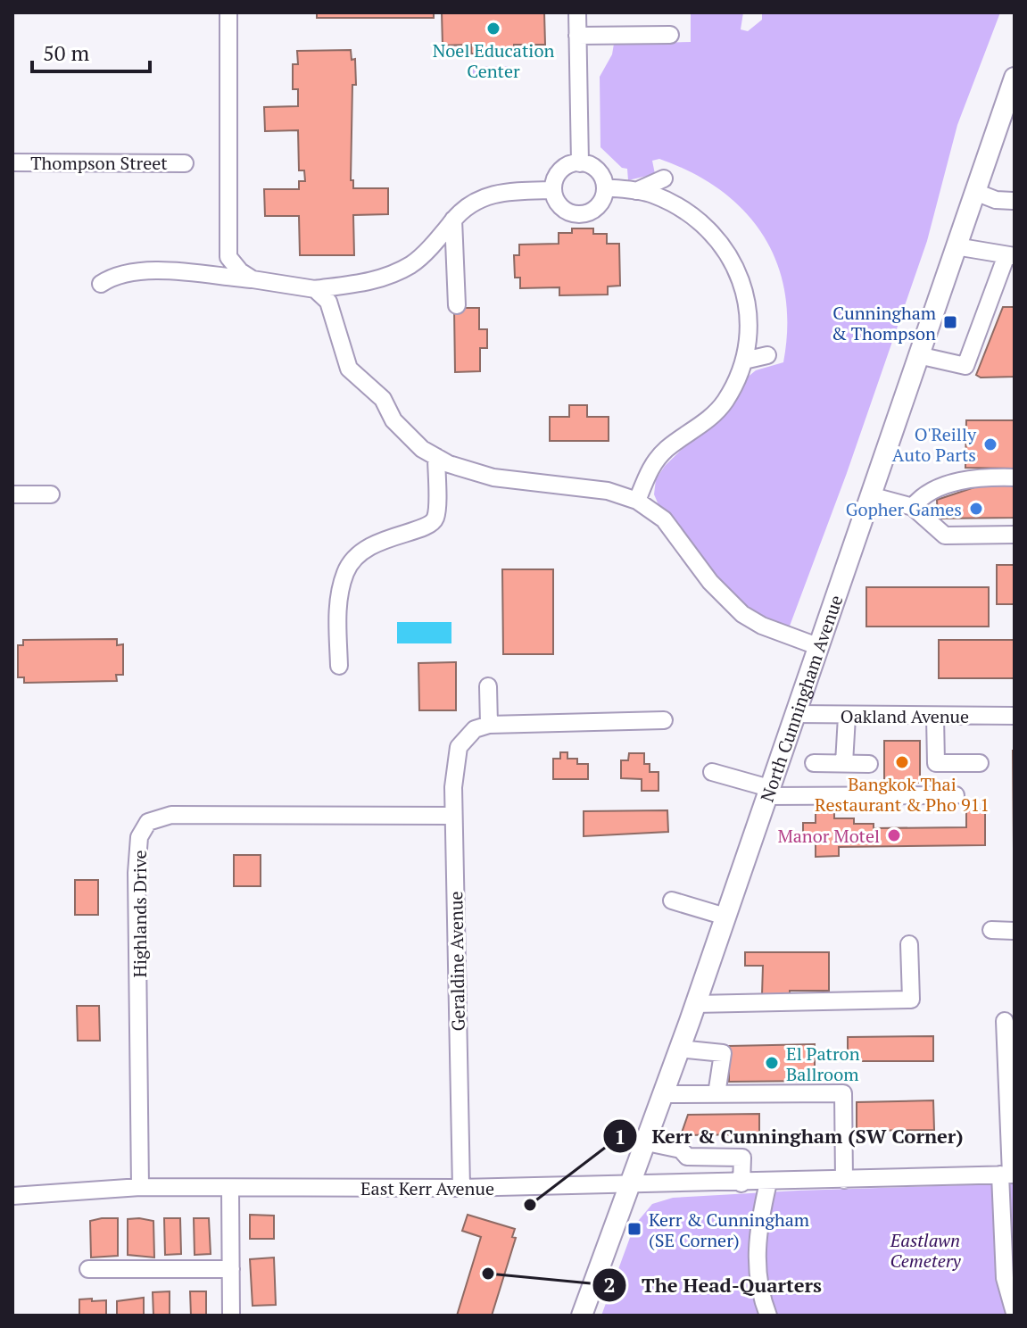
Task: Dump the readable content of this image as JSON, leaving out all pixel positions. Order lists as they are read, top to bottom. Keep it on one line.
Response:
{"streets":{"main road":["North Cunningham Avenue"],"street":["Thompson Street","Oakland Avenue","Highlands Drive","Geraldine Avenue","East Kerr Avenue"]},"crossings":[["North Cunningham Avenue","Oakland Avenue"],["North Cunningham Avenue","East Kerr Avenue"],["Highlands Drive","Geraldine Avenue"],["Highlands Drive","East Kerr Avenue"],["Geraldine Avenue","East Kerr Avenue"]],"parks":["Eastlawn Cemetery"],"places":{"other":["Noel Education Center","O'Reilly Auto Parts","Gopher Games","Bangkok Thai Restaurant & Pho 911","Manor Motel","El Patron Ballroom","Kerr & Cunningham (SW Corner)","The Head-Quarters"],"transit":["Cunningham & Thompson","Kerr & Cunningham (SE Corner)"]},"scale_bar":"50 m"}
